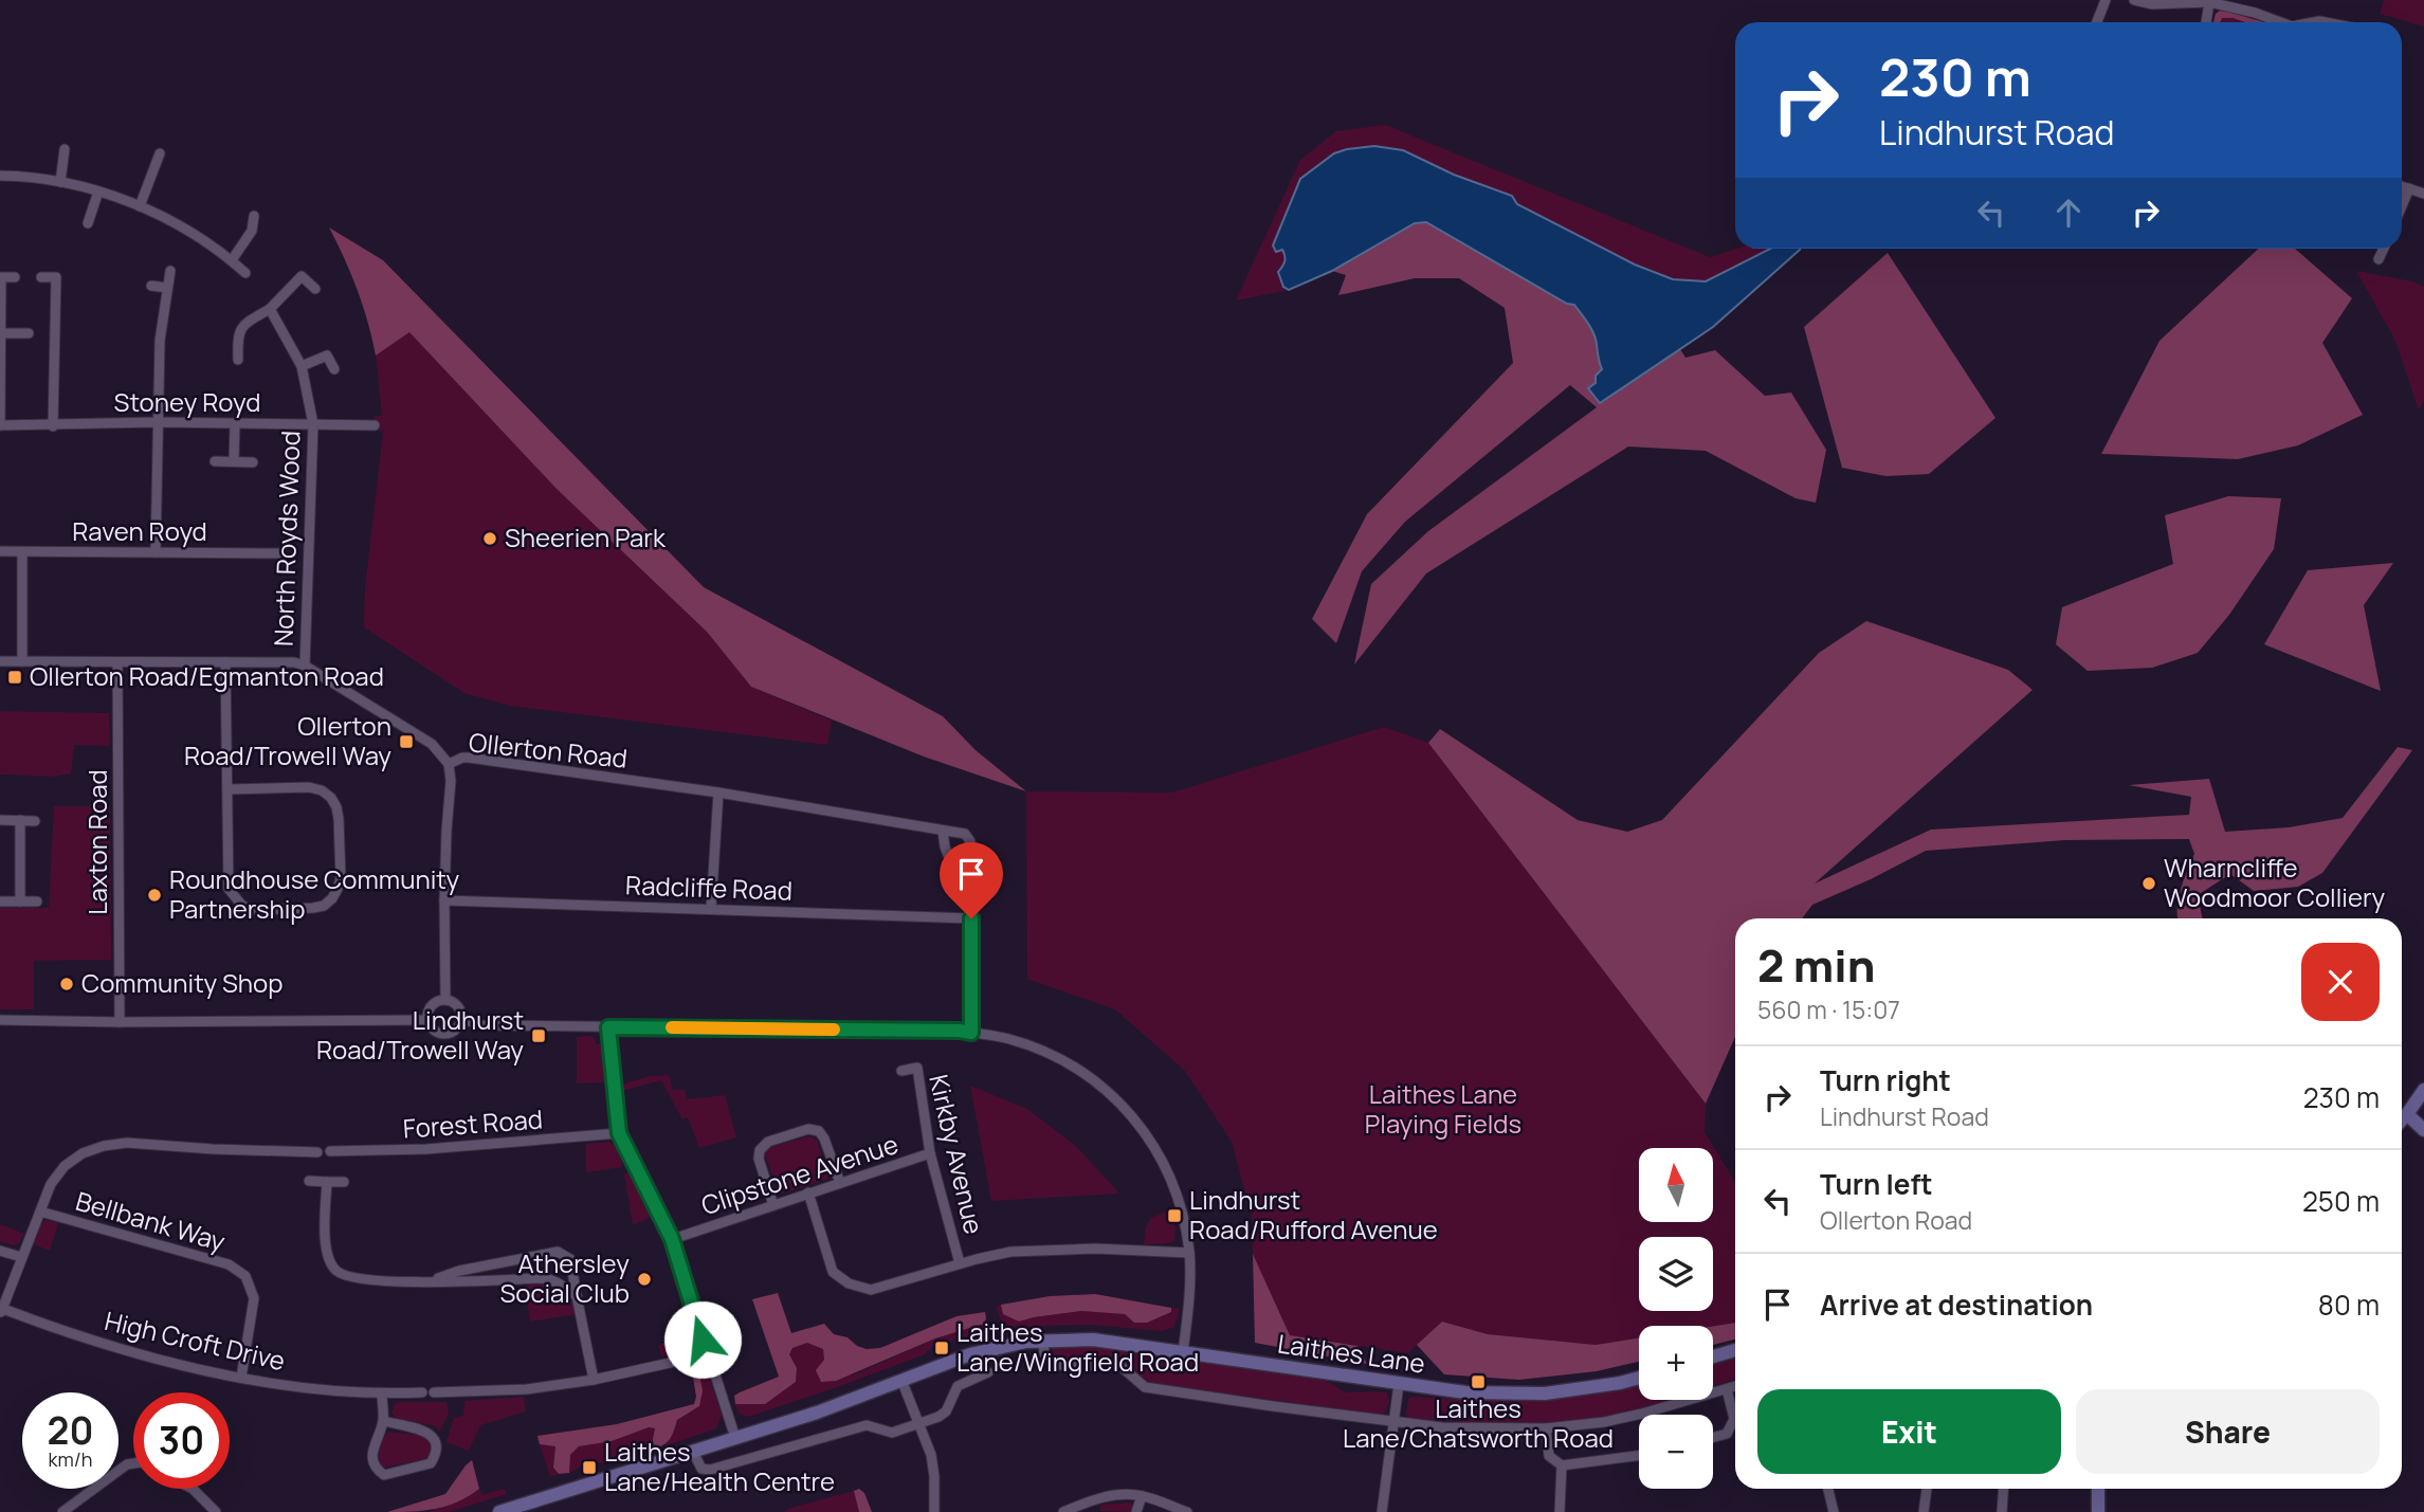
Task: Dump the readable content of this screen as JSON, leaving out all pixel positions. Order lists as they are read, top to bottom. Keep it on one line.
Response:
{"streets":{"main road":["Laithes Lane"],"street":["Stoney Royd","Raven Royd","North Royds Wood","Ollerton Road","Laxton Road","Radcliffe Road","Forest Road","Kirkby Avenue","Clipstone Avenue","Bellbank Way","High Croft Drive"]},"crossings":[["Stoney Royd","North Royds Wood"],["North Royds Wood","Ollerton Road"],["Ollerton Road","Laxton Road"],["Kirkby Avenue","Clipstone Avenue"],["Bellbank Way","High Croft Drive"]],"parks":["Laithes Lane Playing Fields"],"places":{"other":["Sheerien Park","Wharncliffe Woodmoor Colliery","Roundhouse Community Partnership","Community Shop","Athersley Social Club"],"transit":["Ollerton Road/Egmanton Road","Ollerton Road/Trowell Way","Lindhurst Road/Trowell Way","Lindhurst Road/Rufford Avenue","Laithes Lane/Wingfield Road","Laithes Lane/Chatsworth Road","Laithes Lane/Health Centre"]},"north":"top","page":{"turn":["230 m","Lindhurst Road"],"heading":["2 min","560 m · 15:07"],"list":[{"name":"Turn right","note":"Lindhurst Road","value":"230 m"},{"name":"Turn left","note":"Ollerton Road","value":"250 m"},{"name":"Arrive at destination","value":"80 m"}],"map_buttons":["+","−"],"buttons":["Exit","Share"],"speed":"20 km/h","limit":"30"}}
